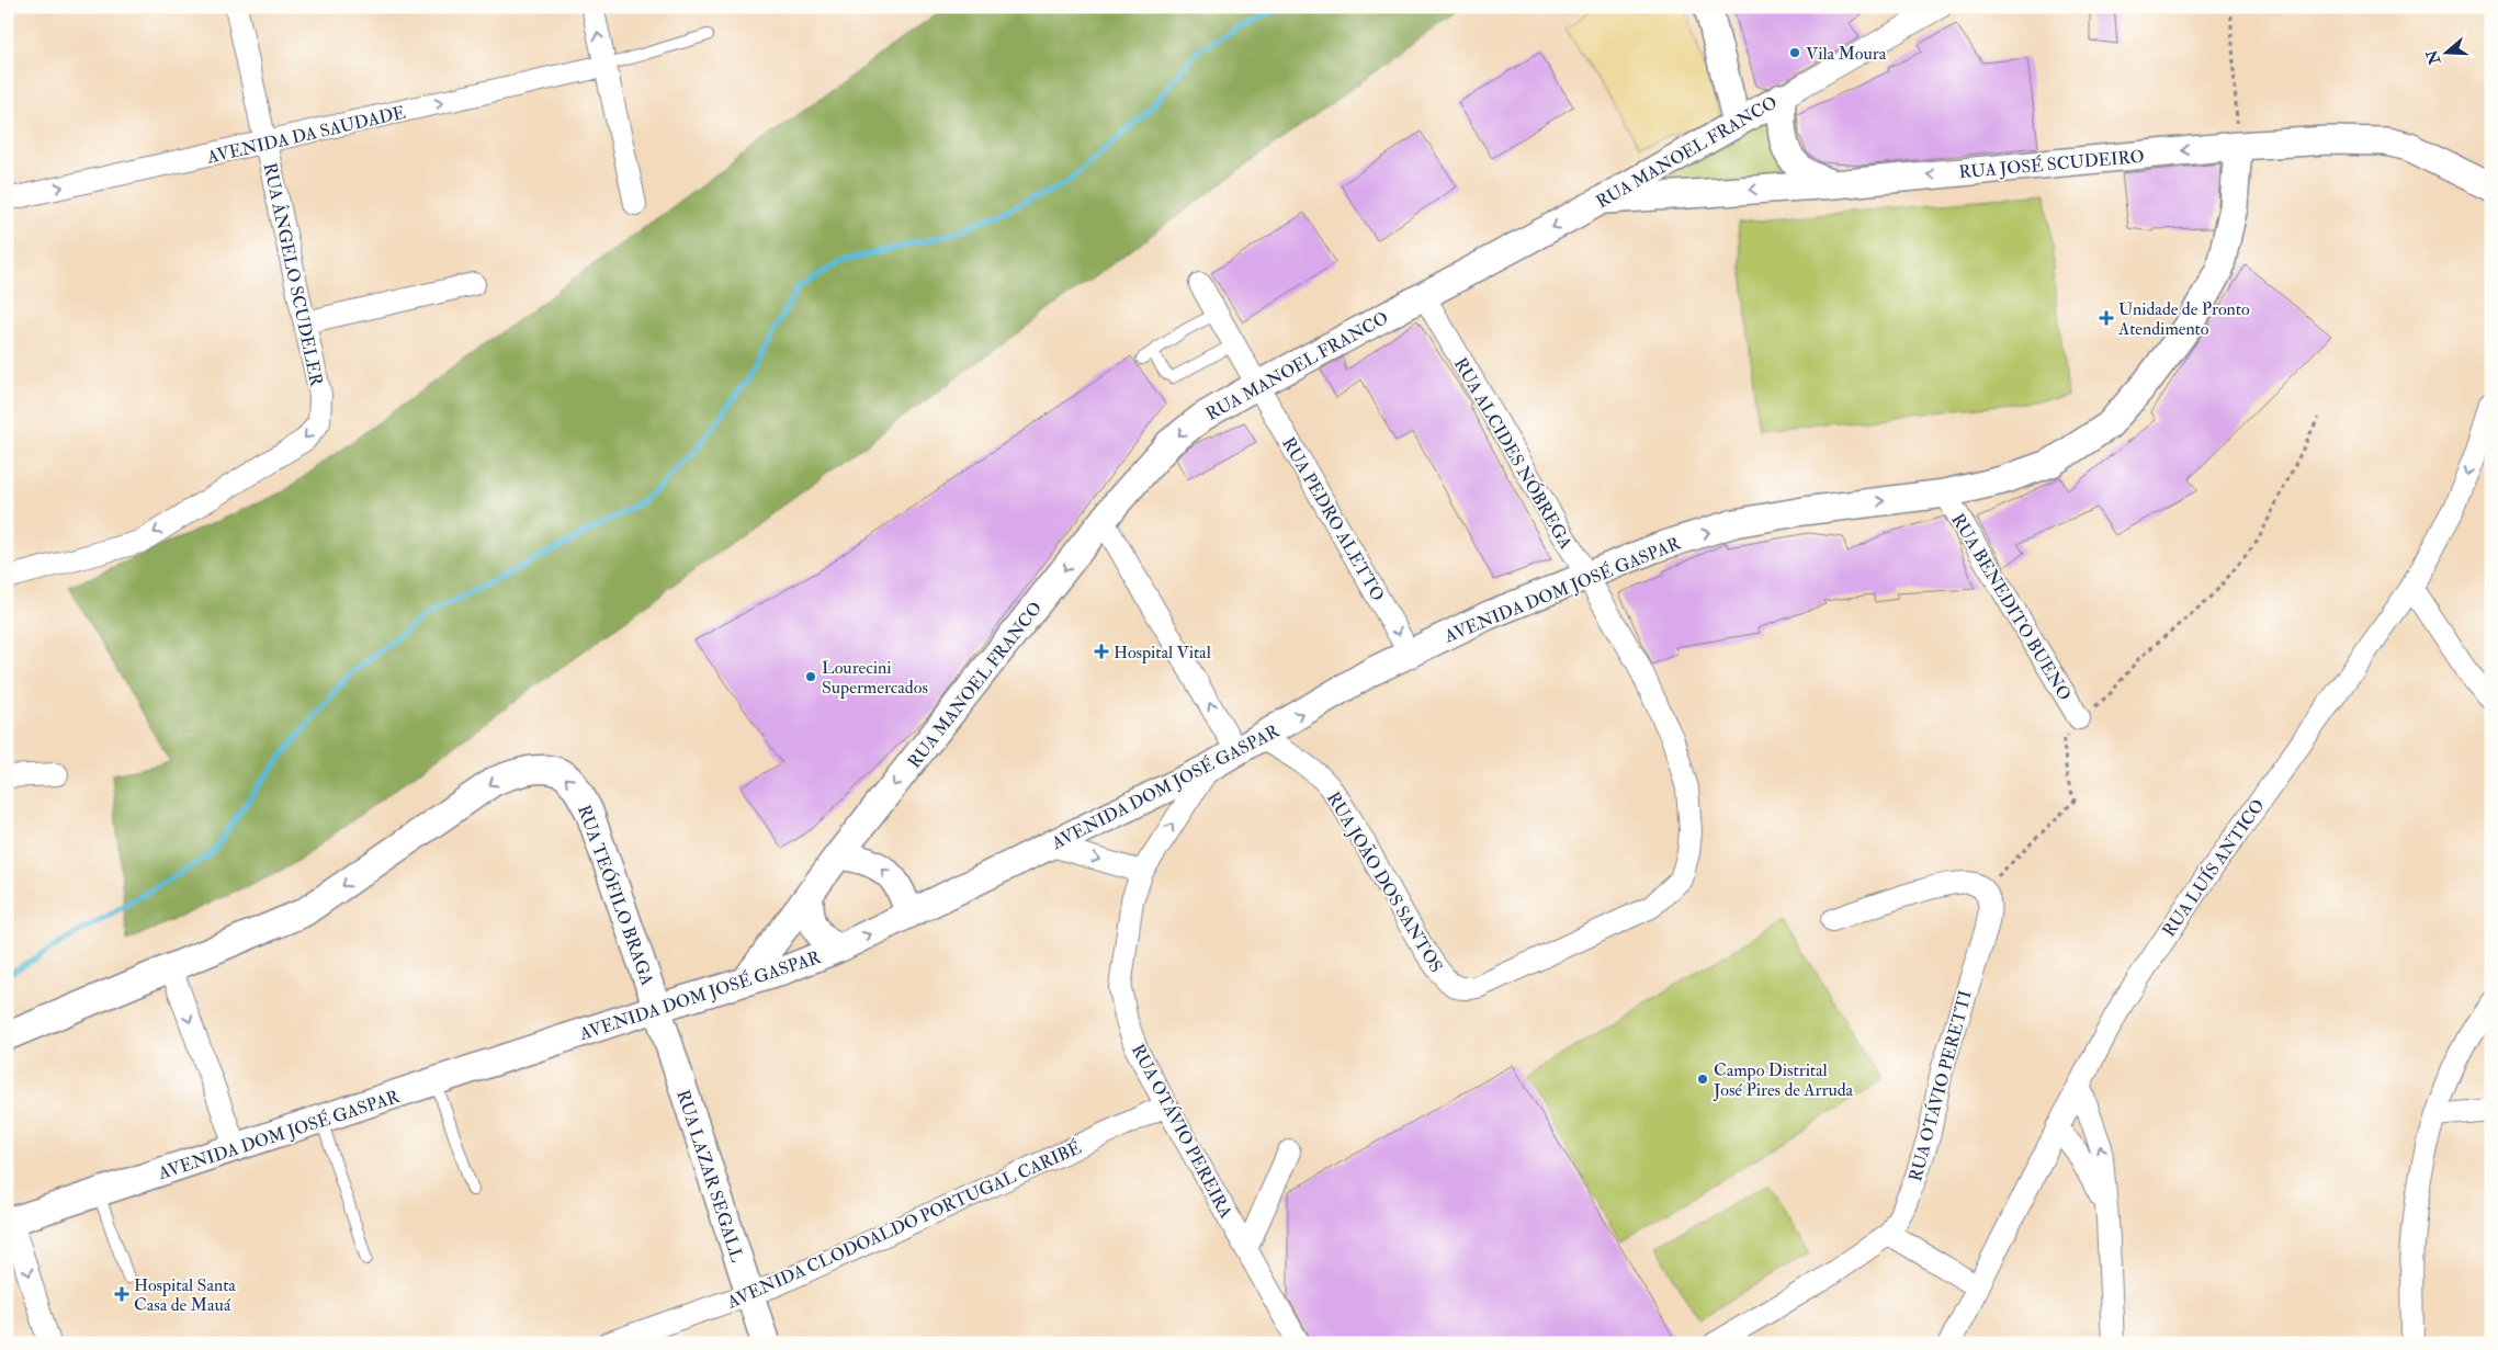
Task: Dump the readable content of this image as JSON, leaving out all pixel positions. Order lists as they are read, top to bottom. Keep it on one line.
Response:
{"streets":{"street":["AVENIDA DA SAUDADE","RUA MANOEL FRANCO","RUA JOSÉ SCUDEIRO","RUA ÂNGELO SCUDELER","RUA ALCIDES NÓBREGA","RUA PEDRO ALETTO","AVENIDA DOM JOSÉ GASPAR","RUA BENEDITO BUENO","RUA LUÍS ANTICO","RUA JOÃO DOS SANTOS","RUA TEÓFILO BRAGA","RUA OTÁVIO PERETTI","RUA OTÁVIO PEREIRA","RUA LAZAR SEGALL","AVENIDA CLODOALDO PORTUGAL CARIBÉ"]},"crossings":[["AVENIDA DA SAUDADE","RUA ÂNGELO SCUDELER"],["RUA MANOEL FRANCO","RUA JOSÉ SCUDEIRO"],["RUA MANOEL FRANCO","RUA ALCIDES NÓBREGA"],["RUA MANOEL FRANCO","RUA PEDRO ALETTO"],["RUA MANOEL FRANCO","AVENIDA DOM JOSÉ GASPAR"],["RUA JOSÉ SCUDEIRO","AVENIDA DOM JOSÉ GASPAR"],["RUA ALCIDES NÓBREGA","AVENIDA DOM JOSÉ GASPAR"],["RUA ALCIDES NÓBREGA","RUA JOÃO DOS SANTOS"],["RUA PEDRO ALETTO","AVENIDA DOM JOSÉ GASPAR"],["AVENIDA DOM JOSÉ GASPAR","RUA BENEDITO BUENO"],["AVENIDA DOM JOSÉ GASPAR","RUA JOÃO DOS SANTOS"],["AVENIDA DOM JOSÉ GASPAR","RUA TEÓFILO BRAGA"],["AVENIDA DOM JOSÉ GASPAR","RUA OTÁVIO PEREIRA"],["AVENIDA DOM JOSÉ GASPAR","RUA LAZAR SEGALL"],["RUA TEÓFILO BRAGA","RUA LAZAR SEGALL"],["RUA OTÁVIO PEREIRA","AVENIDA CLODOALDO PORTUGAL CARIBÉ"],["RUA LAZAR SEGALL","AVENIDA CLODOALDO PORTUGAL CARIBÉ"]],"one_way":["AVENIDA DA SAUDADE","RUA MANOEL FRANCO","RUA JOSÉ SCUDEIRO","RUA ÂNGELO SCUDELER","RUA PEDRO ALETTO"],"places":{"other":["Vila Moura","Lourecini Supermercados","Campo Distrital José Pires de Arruda"],"health":["Unidade de Pronto Atendimento","Hospital Vital","Hospital Santa Casa de Mauá"]},"north":"left"}
